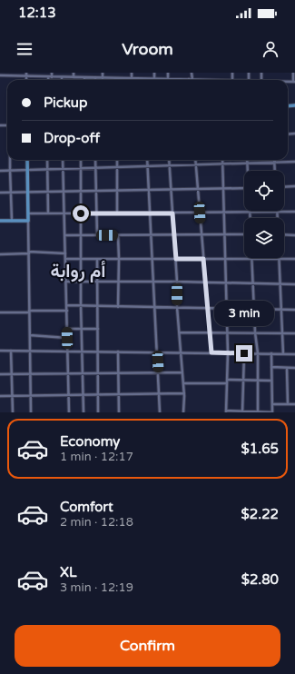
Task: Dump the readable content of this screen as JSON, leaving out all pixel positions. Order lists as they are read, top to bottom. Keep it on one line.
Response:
{"districts":["أم روابة"],"page":{"status":"12:13","header":"Vroom","banner":["Pickup","Drop-off"],"bubble":"3 min","list":[{"name":"Economy","note":"1 min · 12:17","value":"$1.65"},{"name":"Comfort","note":"2 min · 12:18","value":"$2.22"},{"name":"XL","note":"3 min · 12:19","value":"$2.80"}],"buttons":"Confirm"}}
